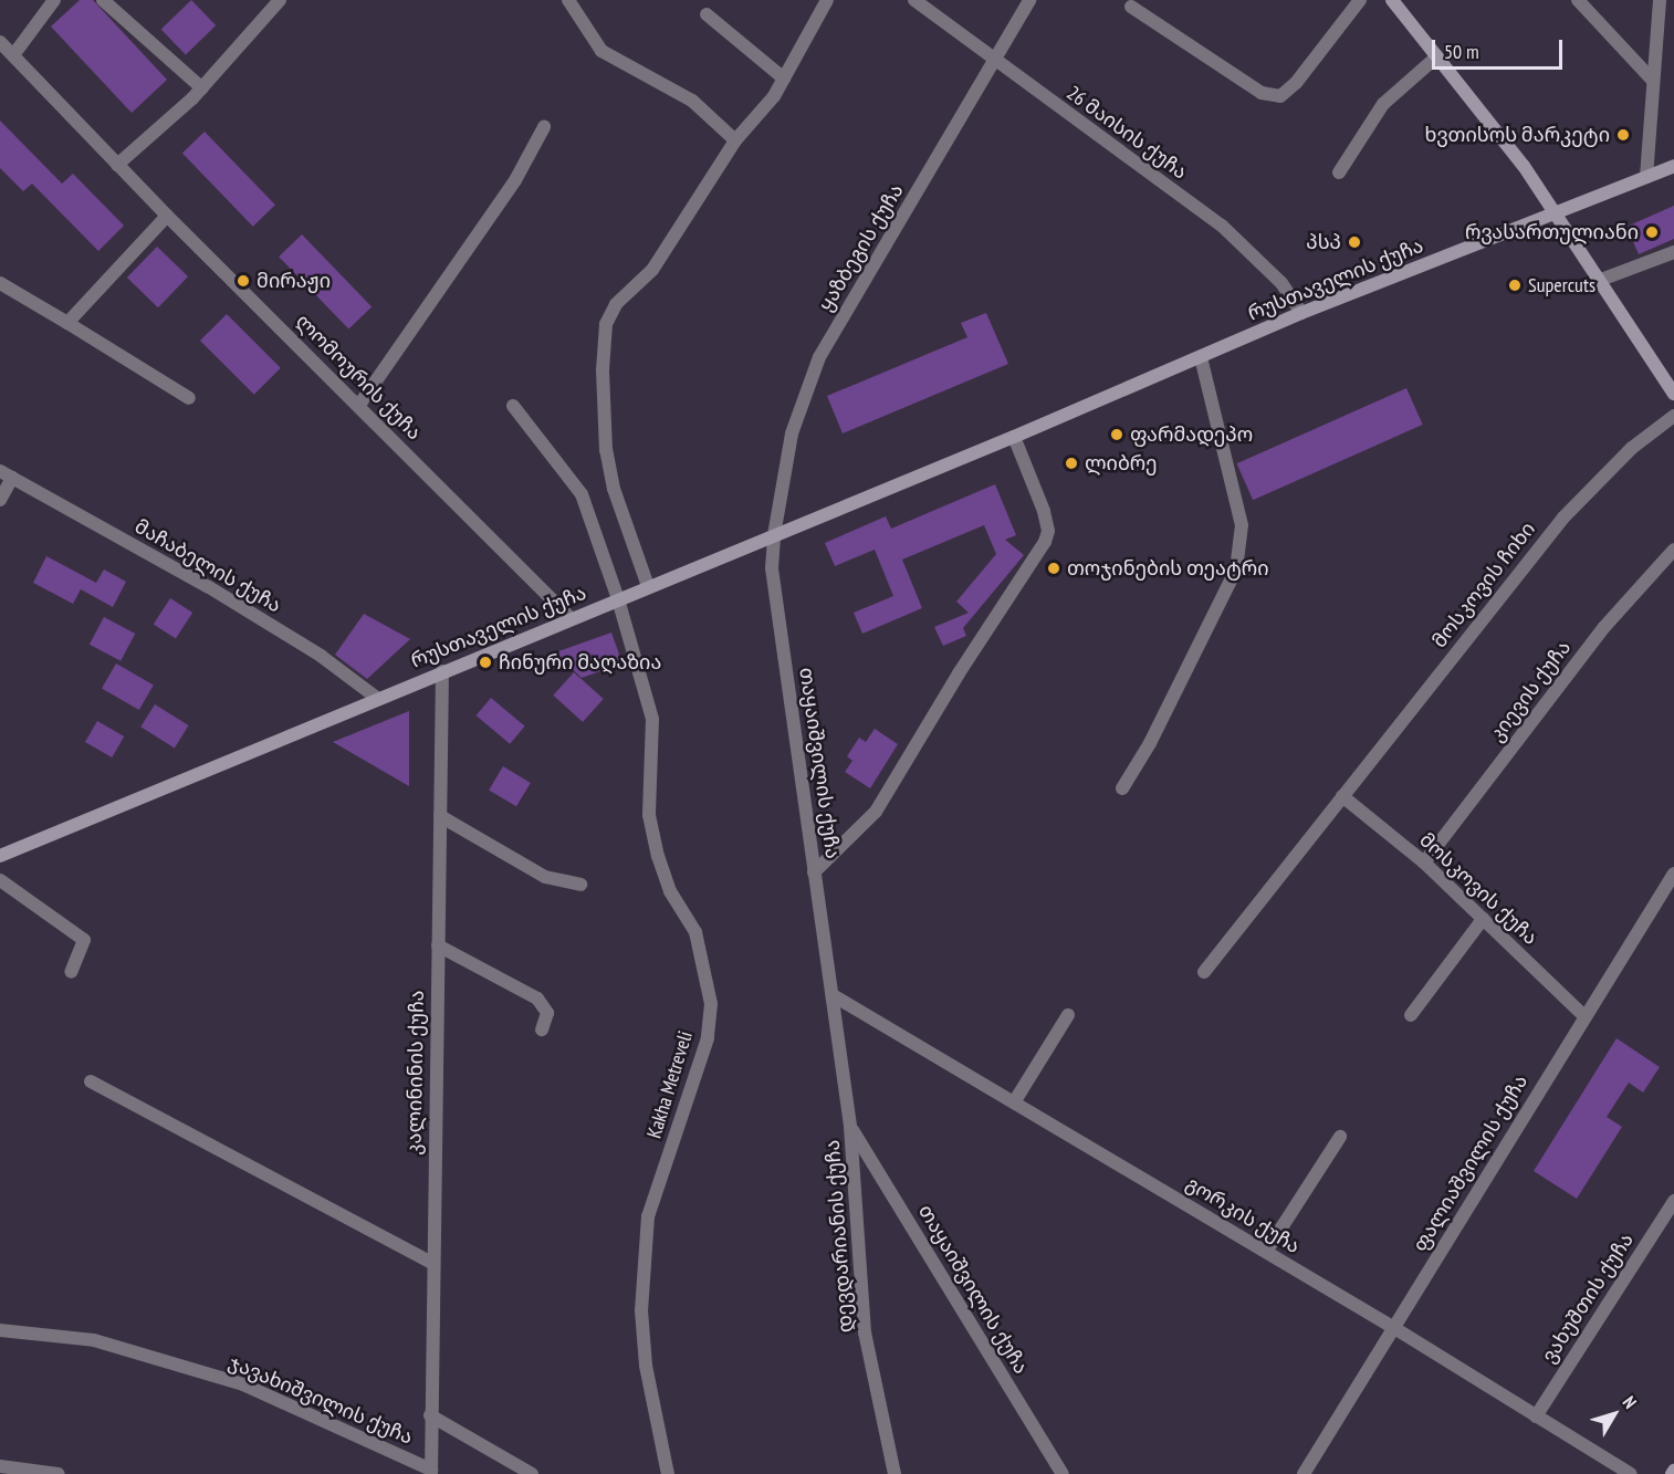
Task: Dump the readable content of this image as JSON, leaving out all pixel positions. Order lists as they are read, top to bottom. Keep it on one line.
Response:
{"streets":{"main road":["რუსთაველის ქუჩა"],"street":["26 მაისის ქუჩა","ყაზბეგის ქუჩა","ლომოურის ქუჩა","მაჩაბელის ქუჩა","მოსკოვის ჩიხი","კიევის ქუჩა","თაყაიშვილის ქუჩა","მოსკოვის ქუჩა","კალინინის ქუჩა","Kakha Metreveli","ფალიაშვილის ქუჩა","გორკის ქუჩა","დევდარიანის ქუჩა","ვახუშთის ქუჩა","ჯავახიშვილის ქუჩა"]},"crossings":[["26 მაისის ქუჩა","ყაზბეგის ქუჩა"],["26 მაისის ქუჩა","რუსთაველის ქუჩა"],["ყაზბეგის ქუჩა","რუსთაველის ქუჩა"],["ყაზბეგის ქუჩა","თაყაიშვილის ქუჩა"],["რუსთაველის ქუჩა","ლომოურის ქუჩა"],["რუსთაველის ქუჩა","მაჩაბელის ქუჩა"],["რუსთაველის ქუჩა","თაყაიშვილის ქუჩა"],["რუსთაველის ქუჩა","კალინინის ქუჩა"],["რუსთაველის ქუჩა","Kakha Metreveli"],["მოსკოვის ჩიხი","მოსკოვის ქუჩა"],["კიევის ქუჩა","მოსკოვის ქუჩა"],["თაყაიშვილის ქუჩა","გორკის ქუჩა"],["თაყაიშვილის ქუჩა","დევდარიანის ქუჩა"],["მოსკოვის ქუჩა","ფალიაშვილის ქუჩა"],["კალინინის ქუჩა","ჯავახიშვილის ქუჩა"],["ფალიაშვილის ქუჩა","გორკის ქუჩა"],["გორკის ქუჩა","დევდარიანის ქუჩა"],["გორკის ქუჩა","ვახუშთის ქუჩა"]],"places":["ხვთისოს მარკეტი","რვასართულიანი","პსპ","მირაჟი","Supercuts","ფარმადეპო","ლიბრე","თოჯინების თეატრი","ჩინური მაღაზია"],"scale_bar":"50 m","north":"top right"}
